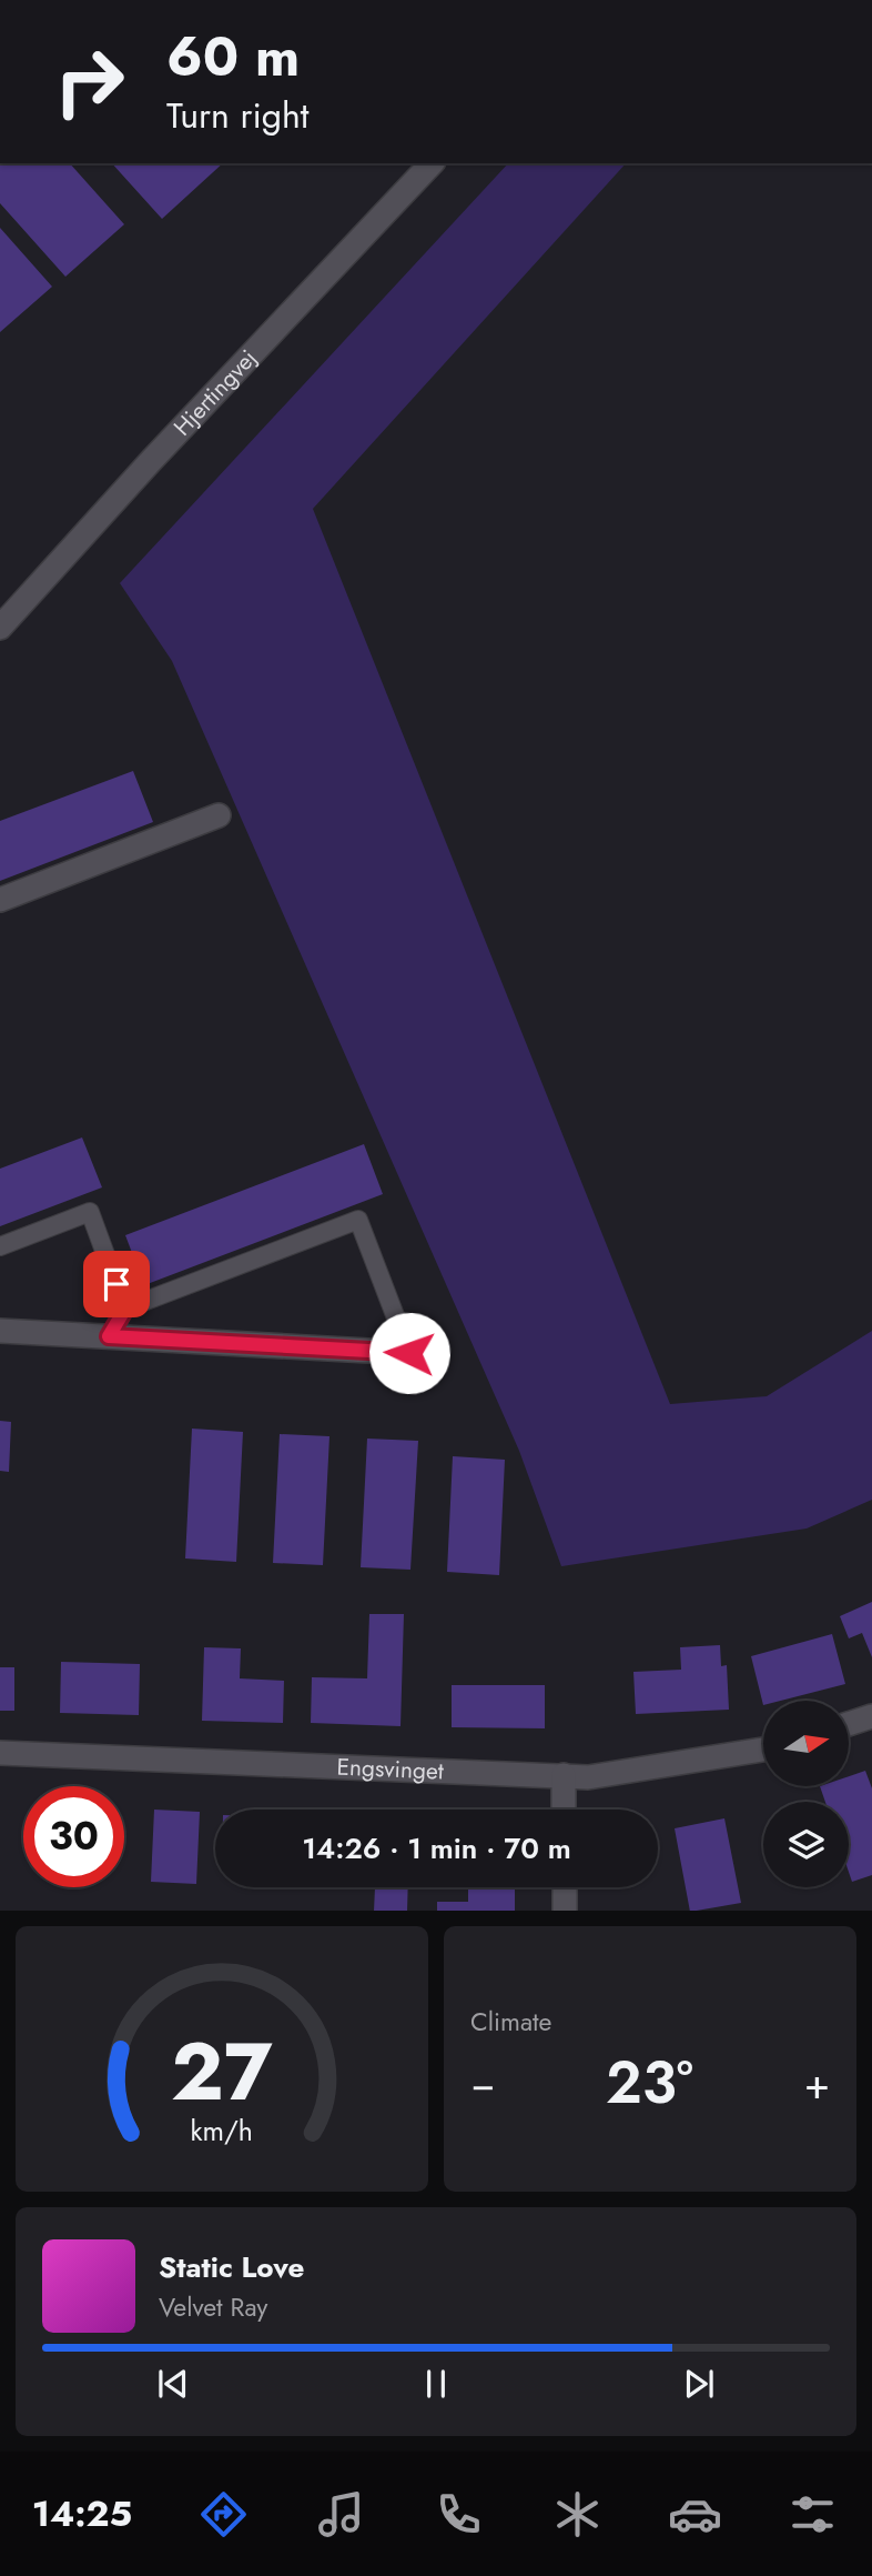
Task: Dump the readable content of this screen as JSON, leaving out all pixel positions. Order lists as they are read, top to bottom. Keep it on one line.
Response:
{"streets":{"street":["Hjertingvej","Engsvinget"]},"north":"right","page":{"turn":["60 m","Turn right"],"limit":"30","trip":"14:26 · 1 min · 70 m","tile":"Climate","heat":["−","23°","+"],"song":["Static Love","Velvet Ray"],"tabs":"14:25","gauge":["27","km/h"]}}
